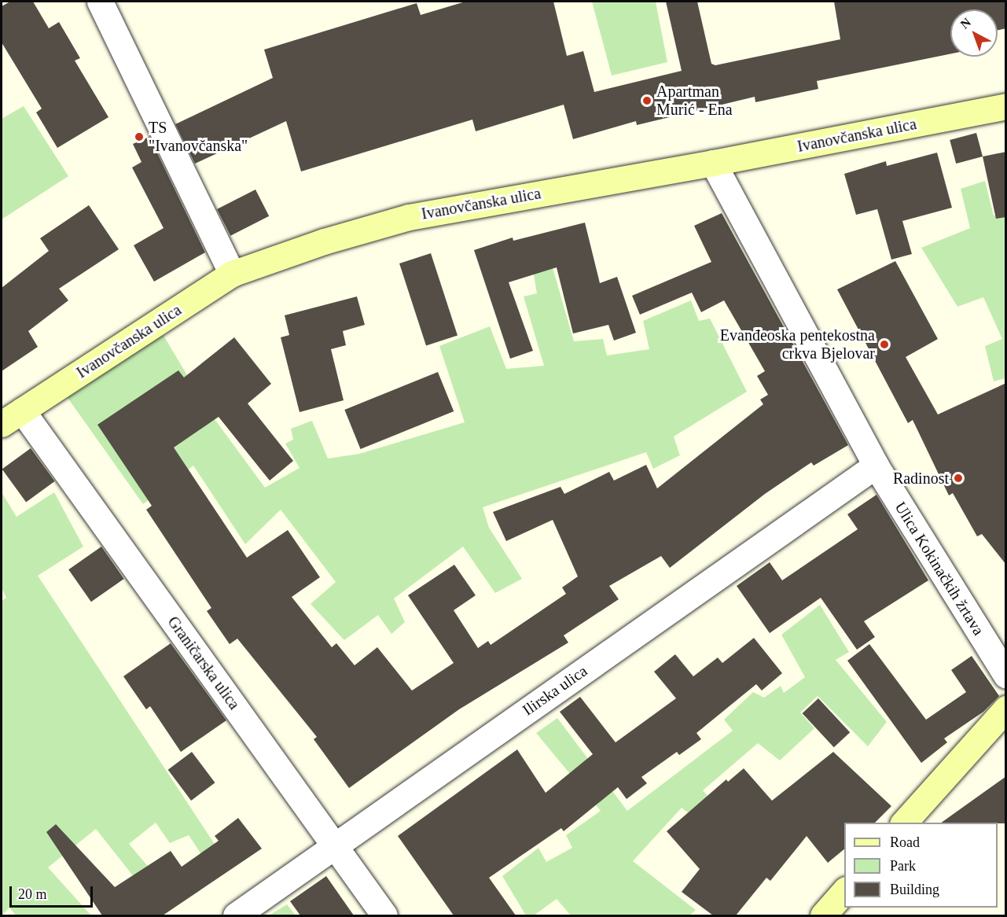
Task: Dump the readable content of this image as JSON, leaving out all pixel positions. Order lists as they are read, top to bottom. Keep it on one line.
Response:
{"streets":{"street":["Ivanovčanska ulica","Ulica Kokinačkih žrtava","Graničarska ulica","Ilirska ulica"]},"crossings":[["Ivanovčanska ulica","Ulica Kokinačkih žrtava"],["Ivanovčanska ulica","Graničarska ulica"],["Ulica Kokinačkih žrtava","Ilirska ulica"],["Graničarska ulica","Ilirska ulica"]],"places":["Apartman Murić - Ena","TS \"Ivanovčanska\"","Evanđeoska pentekostna crkva Bjelovar","Radinost"],"legend":["Road","Park","Building"],"scale_bar":"20 m","north":"top left"}
